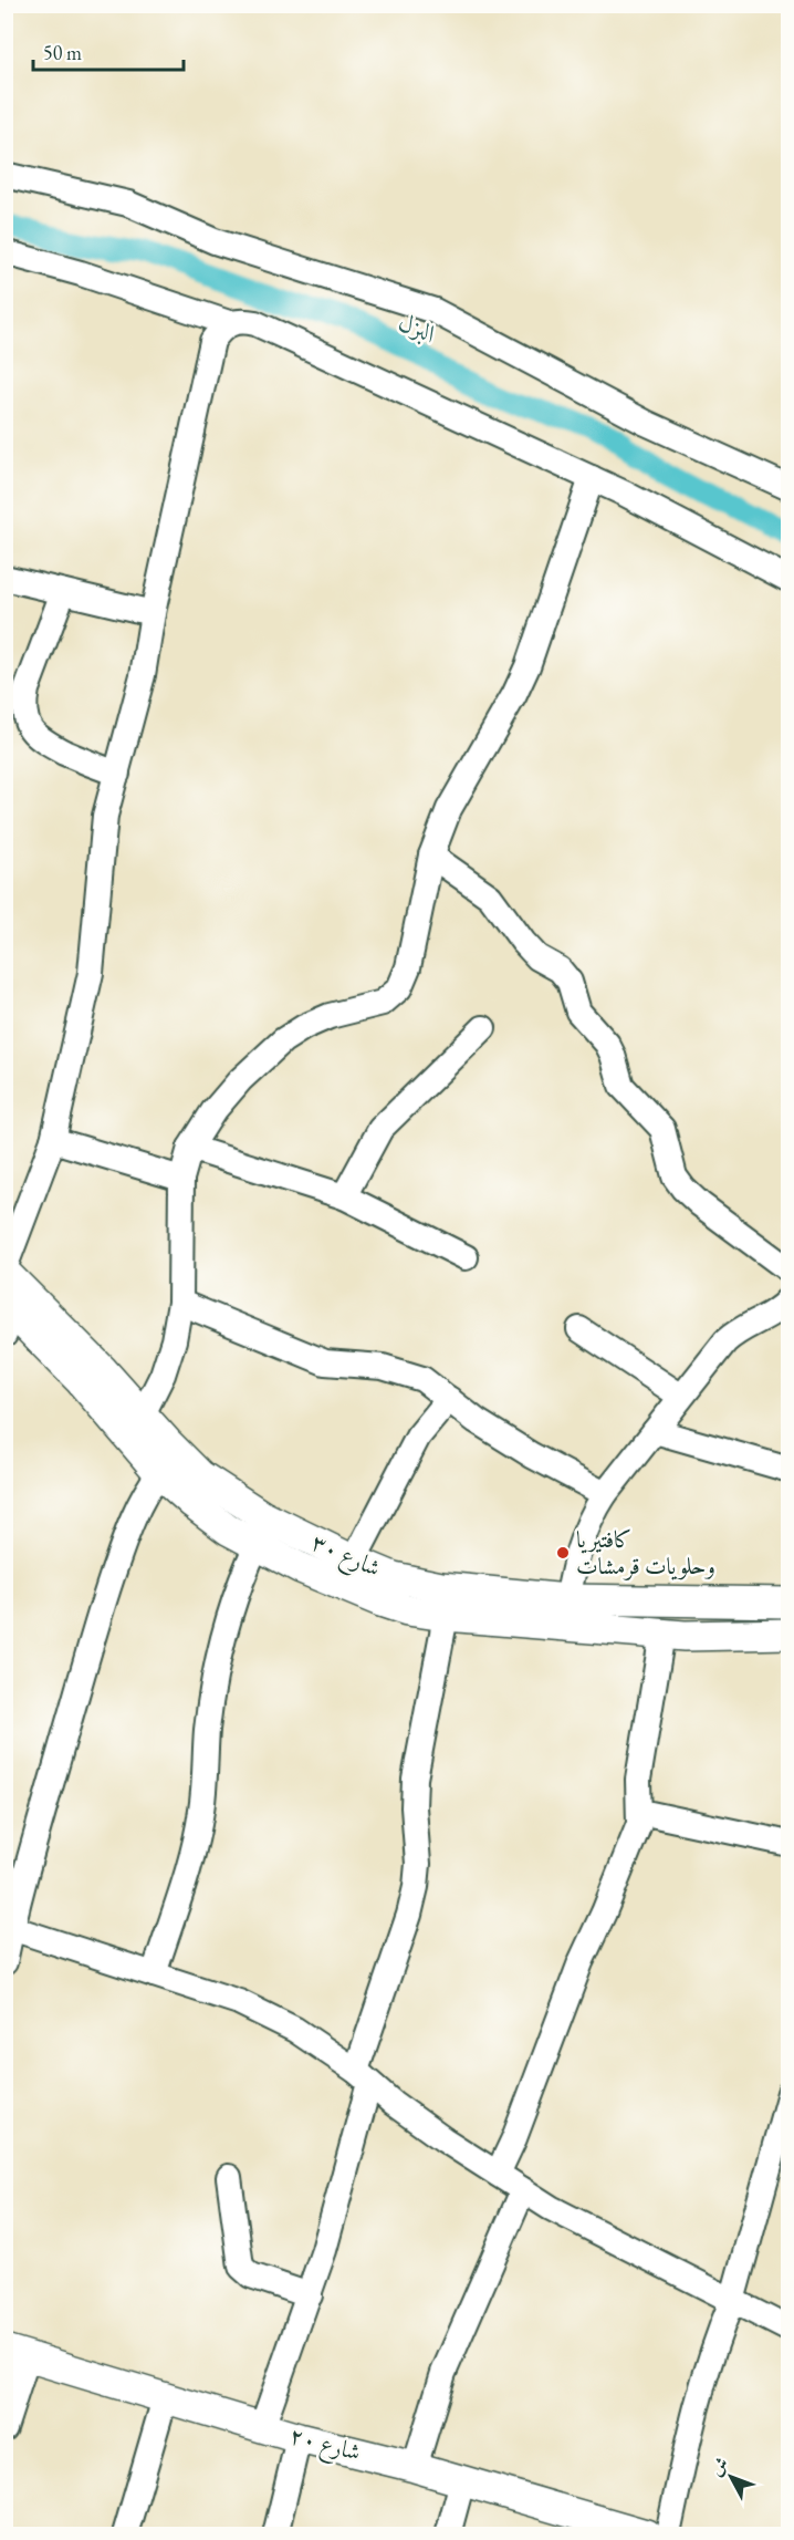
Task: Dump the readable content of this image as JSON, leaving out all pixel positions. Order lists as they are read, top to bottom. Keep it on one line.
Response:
{"streets":{"street":["شارع ٣٠","شارع ٢٠"]},"water":["البزل"],"places":["كافتيريا وحلويات قرمشات"],"scale_bar":"50 m","north":"top left"}
